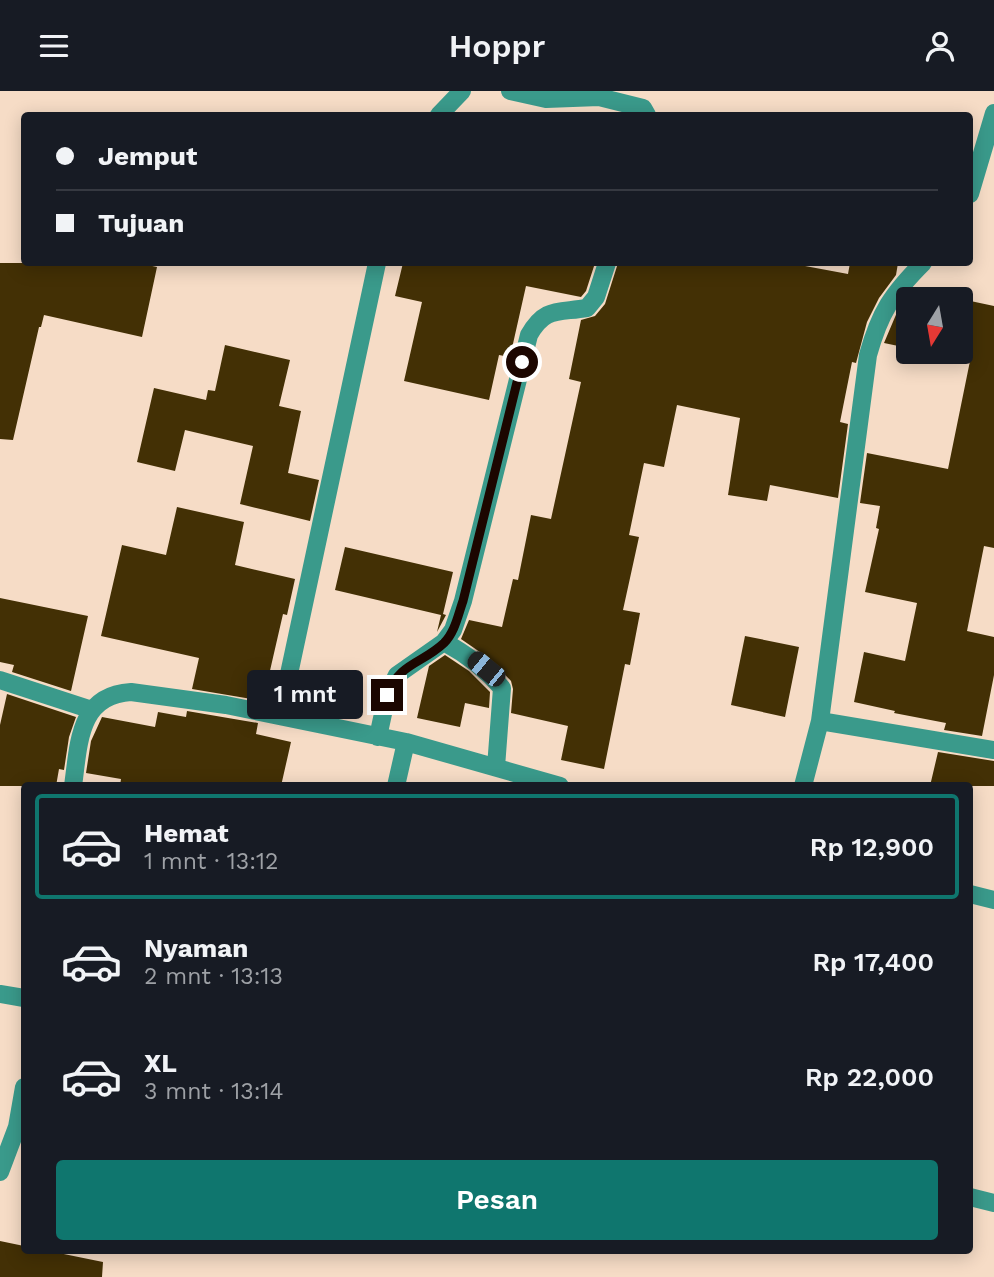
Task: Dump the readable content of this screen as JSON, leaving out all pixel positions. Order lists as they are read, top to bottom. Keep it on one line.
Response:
{"north":"bottom","page":{"header":"Hoppr","banner":["Jemput","Tujuan"],"bubble":"1 mnt","list":[{"name":"Hemat","note":"1 mnt · 13:12","value":"Rp 12,900"},{"name":"Nyaman","note":"2 mnt · 13:13","value":"Rp 17,400"},{"name":"XL","note":"3 mnt · 13:14","value":"Rp 22,000"}],"buttons":"Pesan"}}
